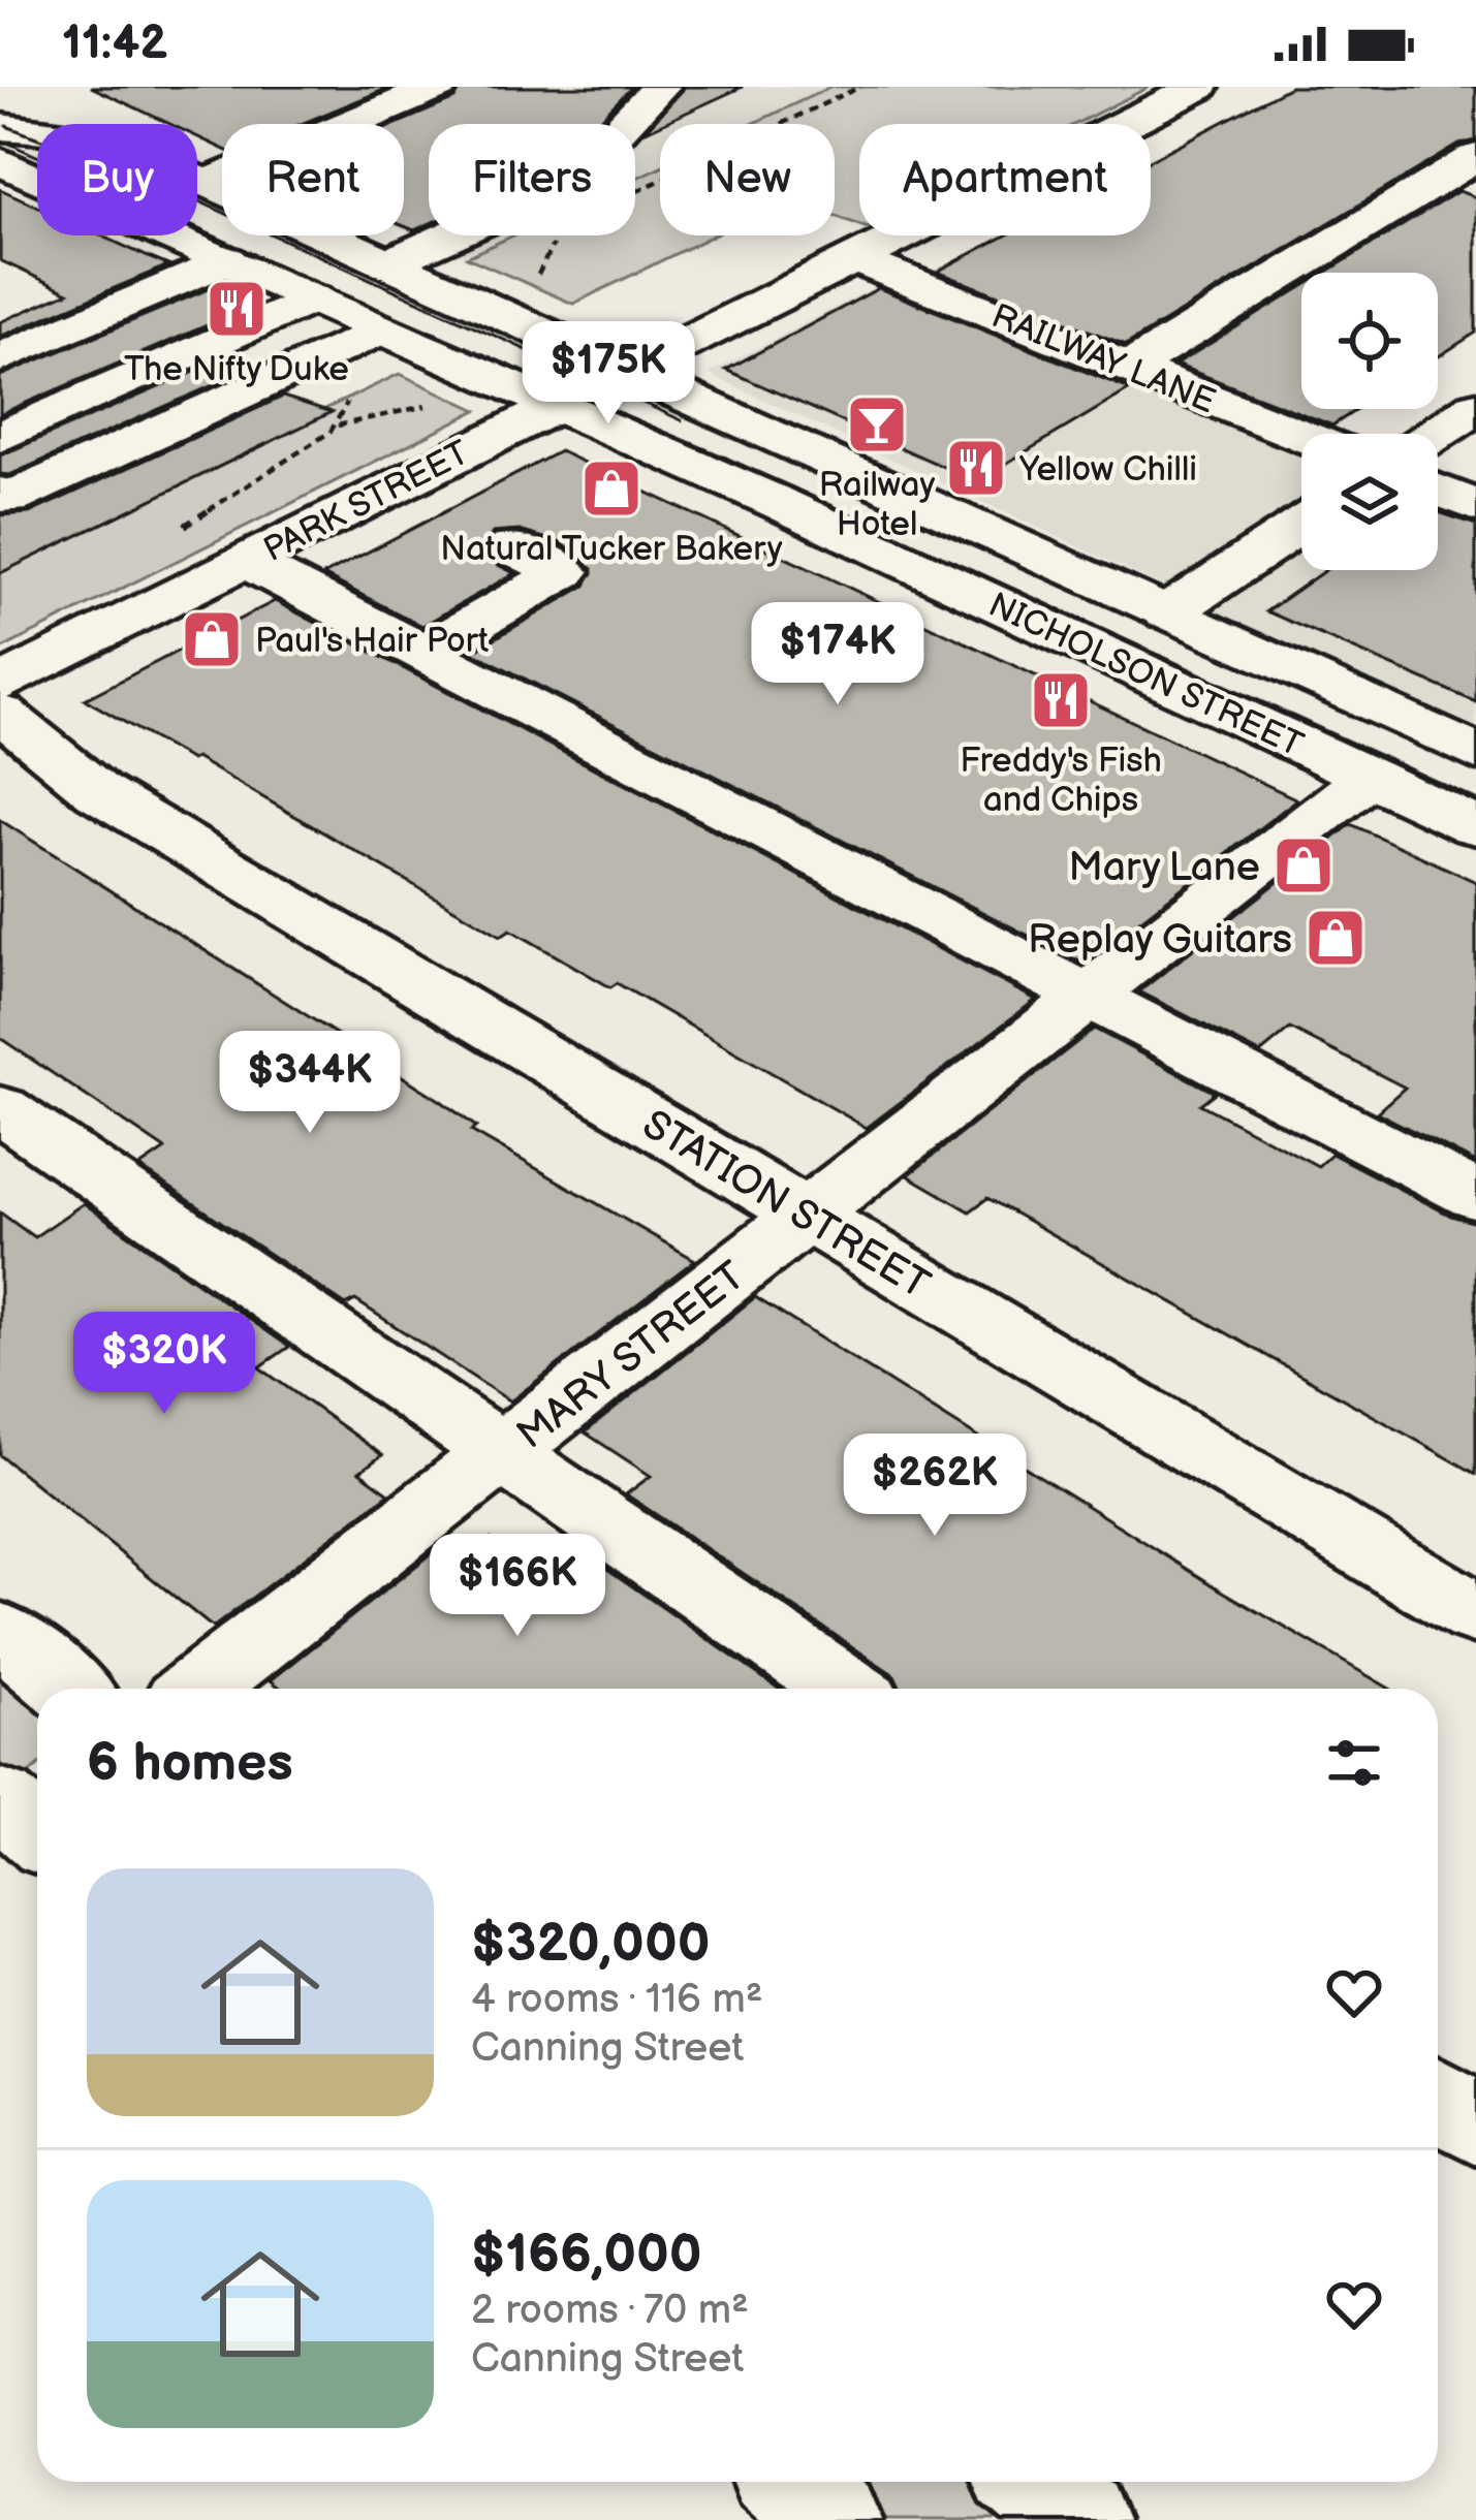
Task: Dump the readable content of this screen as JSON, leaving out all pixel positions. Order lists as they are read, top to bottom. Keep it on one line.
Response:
{"streets":{"main road":["RAILWAY LANE","PARK STREET","NICHOLSON STREET","STATION STREET","MARY STREET"]},"crossings":[["RAILWAY LANE","PARK STREET"],["PARK STREET","NICHOLSON STREET"],["NICHOLSON STREET","MARY STREET"],["STATION STREET","MARY STREET"]],"places":{"restaurant":["The Nifty Duke","Yellow Chilli","Freddy's Fish and Chips"],"bar":["Railway Hotel"],"shop":["Natural Tucker Bakery","Paul's Hair Port","Mary Lane","Replay Guitars"]},"page":{"status":"11:42","chip":["Buy","Rent","Filters","New","Apartment"],"price":["$175K","$174K","$344K","$320K","$262K","$166K"],"heading":"6 homes","list":[{"name":"$320,000","note":"4 rooms · 116 m² · Canning Street"},{"name":"$166,000","note":"2 rooms · 70 m² · Canning Street"}]}}
